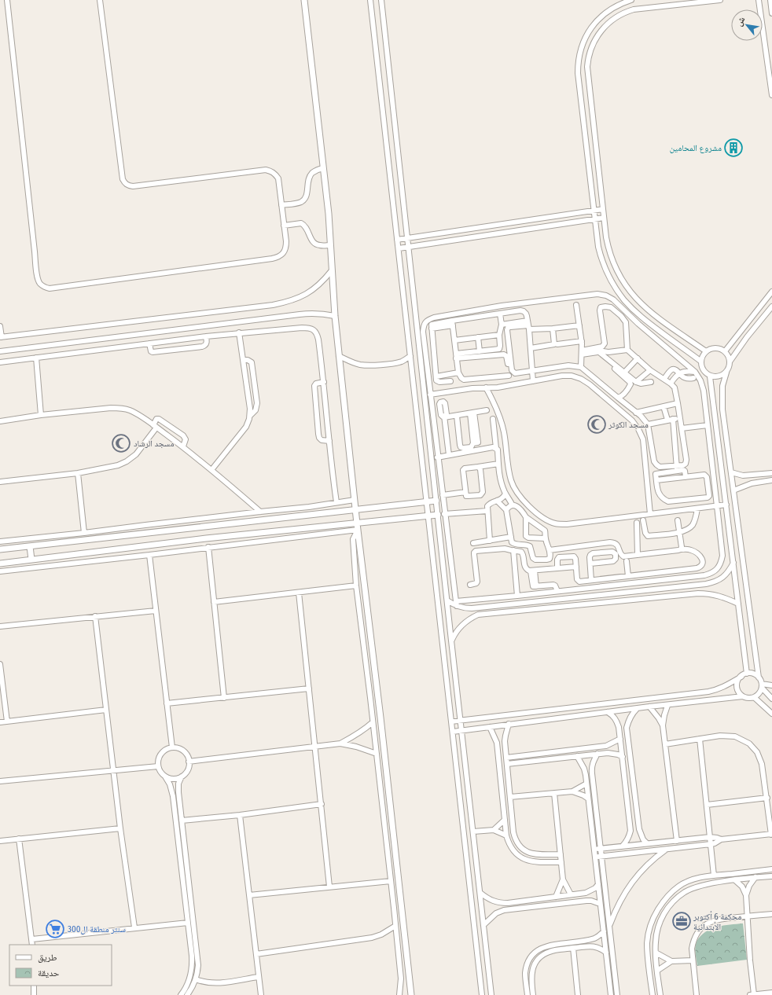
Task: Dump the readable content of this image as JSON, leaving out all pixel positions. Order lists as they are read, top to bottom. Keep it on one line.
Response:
{"places":{"building":["مشروع المحامين"],"mosque":["مسجد الكوثر","مسجد الرشاد"],"office":["محكمة 6 أكتوبر الأبتدائية"],"supermarket":["سنتر منطقة ال300"]},"legend":["طريق","حديقة"],"north":"top left"}
